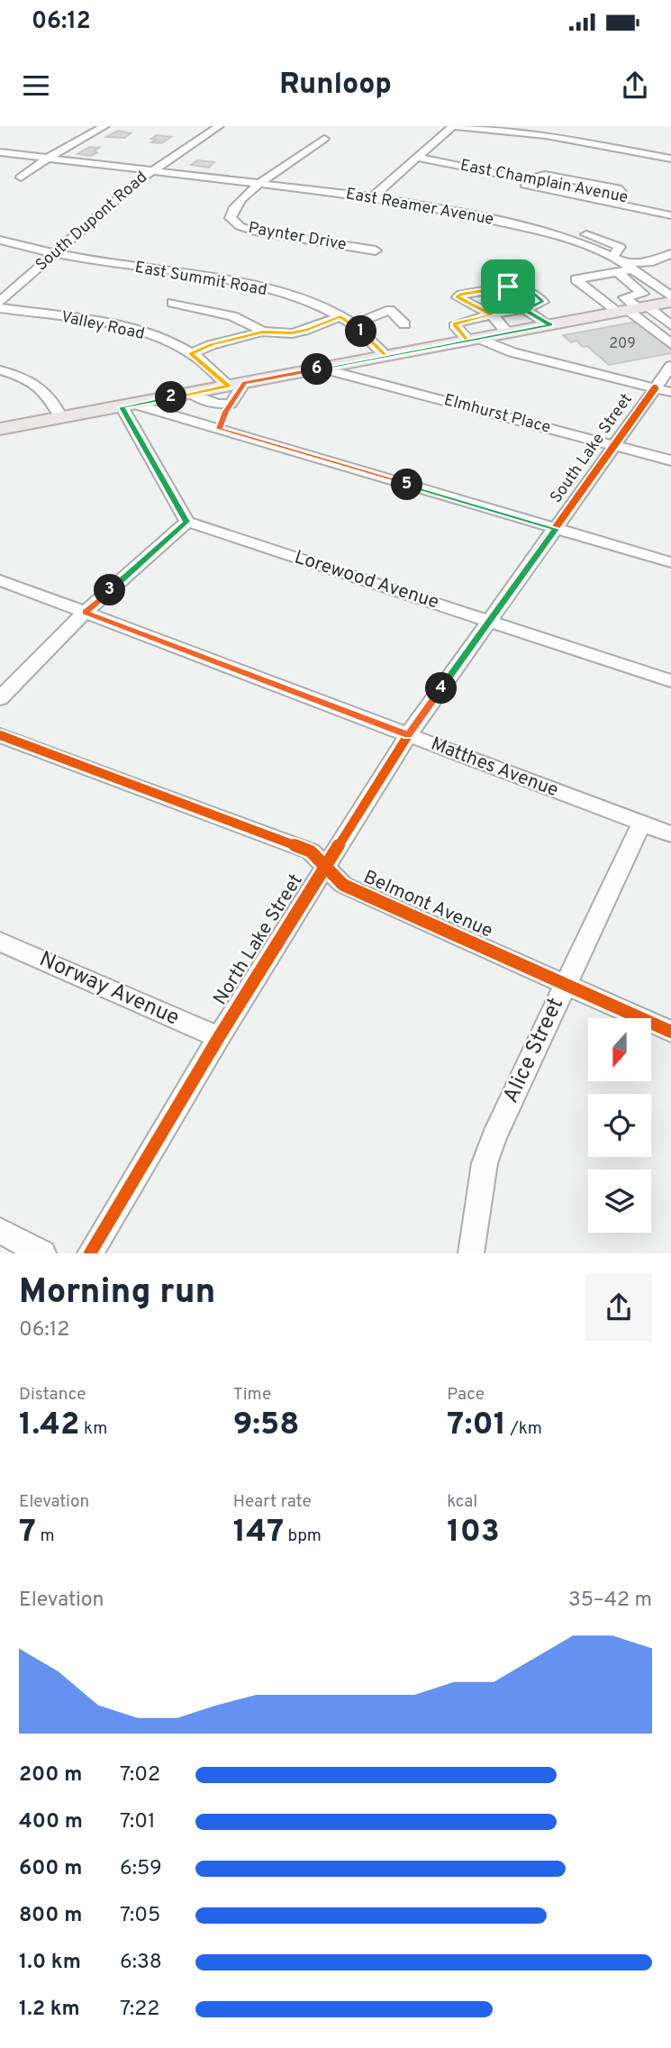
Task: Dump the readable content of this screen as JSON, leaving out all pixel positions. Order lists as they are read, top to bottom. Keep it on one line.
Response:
{"streets":{"street":["East Champlain Avenue","East Reamer Avenue","South Dupont Road","Paynter Drive","East Summit Road","Valley Road","Elmhurst Place","South Lake Street","Lorewood Avenue","Matthes Avenue","Belmont Avenue","North Lake Street","Norway Avenue","Alice Street"]},"crossings":[["East Reamer Avenue","South Dupont Road"],["East Reamer Avenue","Paynter Drive"],["South Dupont Road","East Summit Road"],["Elmhurst Place","South Lake Street"],["South Lake Street","North Lake Street"],["Lorewood Avenue","North Lake Street"],["Matthes Avenue","North Lake Street"],["Matthes Avenue","Alice Street"],["Belmont Avenue","North Lake Street"],["Belmont Avenue","Alice Street"],["North Lake Street","Norway Avenue"]],"house_numbers":["209"],"north":"bottom","page":{"status":"06:12","header":"Runloop","pins":["1","6","2","5","3","4"],"heading":["Morning run","06:12"],"stats":[["Distance","1.42 km"],["Time","9:58"],["Pace","7:01 /km"],["Elevation","7 m"],["Heart rate","147 bpm"],["kcal","103"]],"chart":["Elevation","35–42 m"],"list":[{"name":"200 m","note":"7:02"},{"name":"400 m","note":"7:01"},{"name":"600 m","note":"6:59"},{"name":"800 m","note":"7:05"},{"name":"1.0 km","note":"6:38"},{"name":"1.2 km","note":"7:22"}]}}
